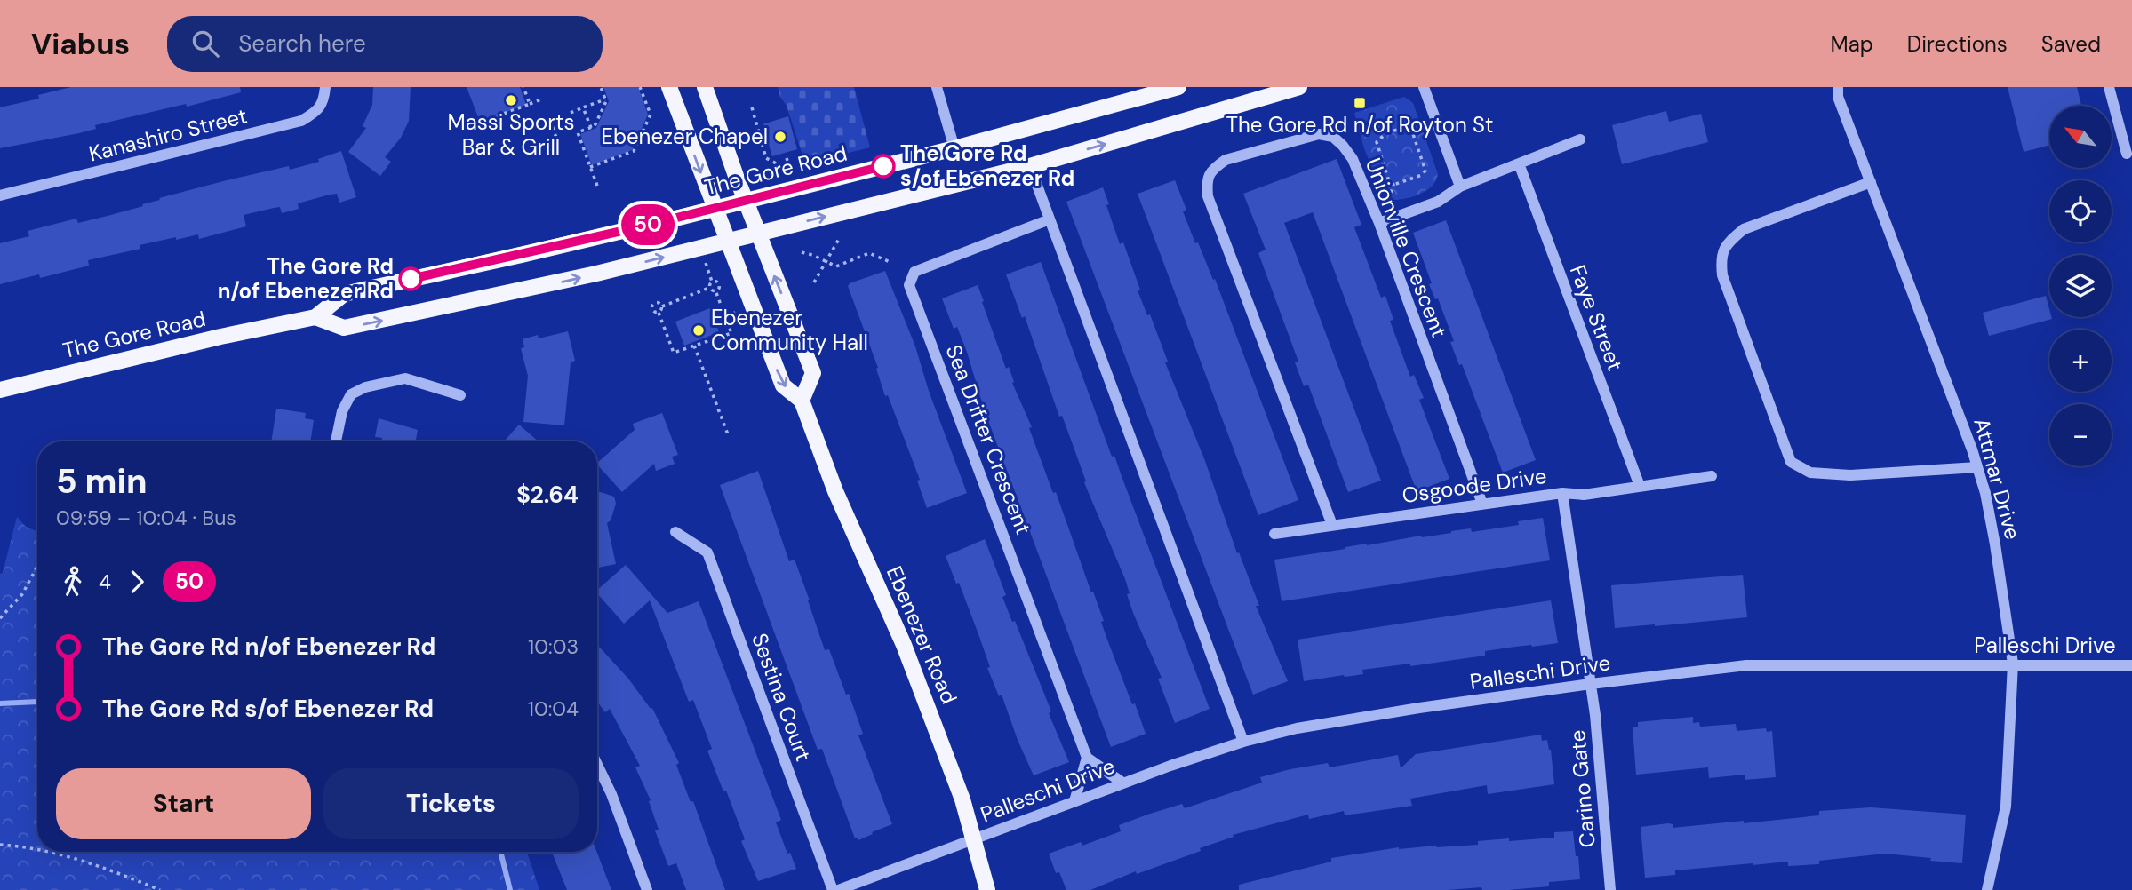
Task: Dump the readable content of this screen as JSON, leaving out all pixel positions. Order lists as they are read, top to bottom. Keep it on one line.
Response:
{"streets":{"main road":["The Gore Road","Ebenezer Road"],"street":["Kanashiro Street","Unionville Crescent","Faye Street","Sea Drifter Crescent","Attmar Drive","Osgoode Drive","Palleschi Drive","Sestina Court","Carino Gate"]},"crossings":[["The Gore Road","Ebenezer Road"],["Unionville Crescent","Osgoode Drive"],["Attmar Drive","Palleschi Drive"],["Osgoode Drive","Palleschi Drive"],["Osgoode Drive","Carino Gate"],["Ebenezer Road","Palleschi Drive"],["Palleschi Drive","Carino Gate"]],"places":{"other":["Massi Sports Bar & Grill","Ebenezer Chapel","The Gore Rd s/of Ebenezer Rd","The Gore Rd n/of Ebenezer Rd","Ebenezer Community Hall"],"transit":["The Gore Rd n/of Royton St"]},"lines":["bus line 50"],"north":"top left","page":{"header":"Viabus","search":"Search here","nav":["Map","Directions","Saved"],"on_map":"50","map_buttons":["+","−"],"heading":["5 min","09:59 – 10:04 · Bus","$2.64"],"legs":["4","50"],"list":[{"name":"The Gore Rd n/of Ebenezer Rd","value":"10:03"},{"name":"The Gore Rd s/of Ebenezer Rd","value":"10:04"}],"buttons":["Start","Tickets"]}}
